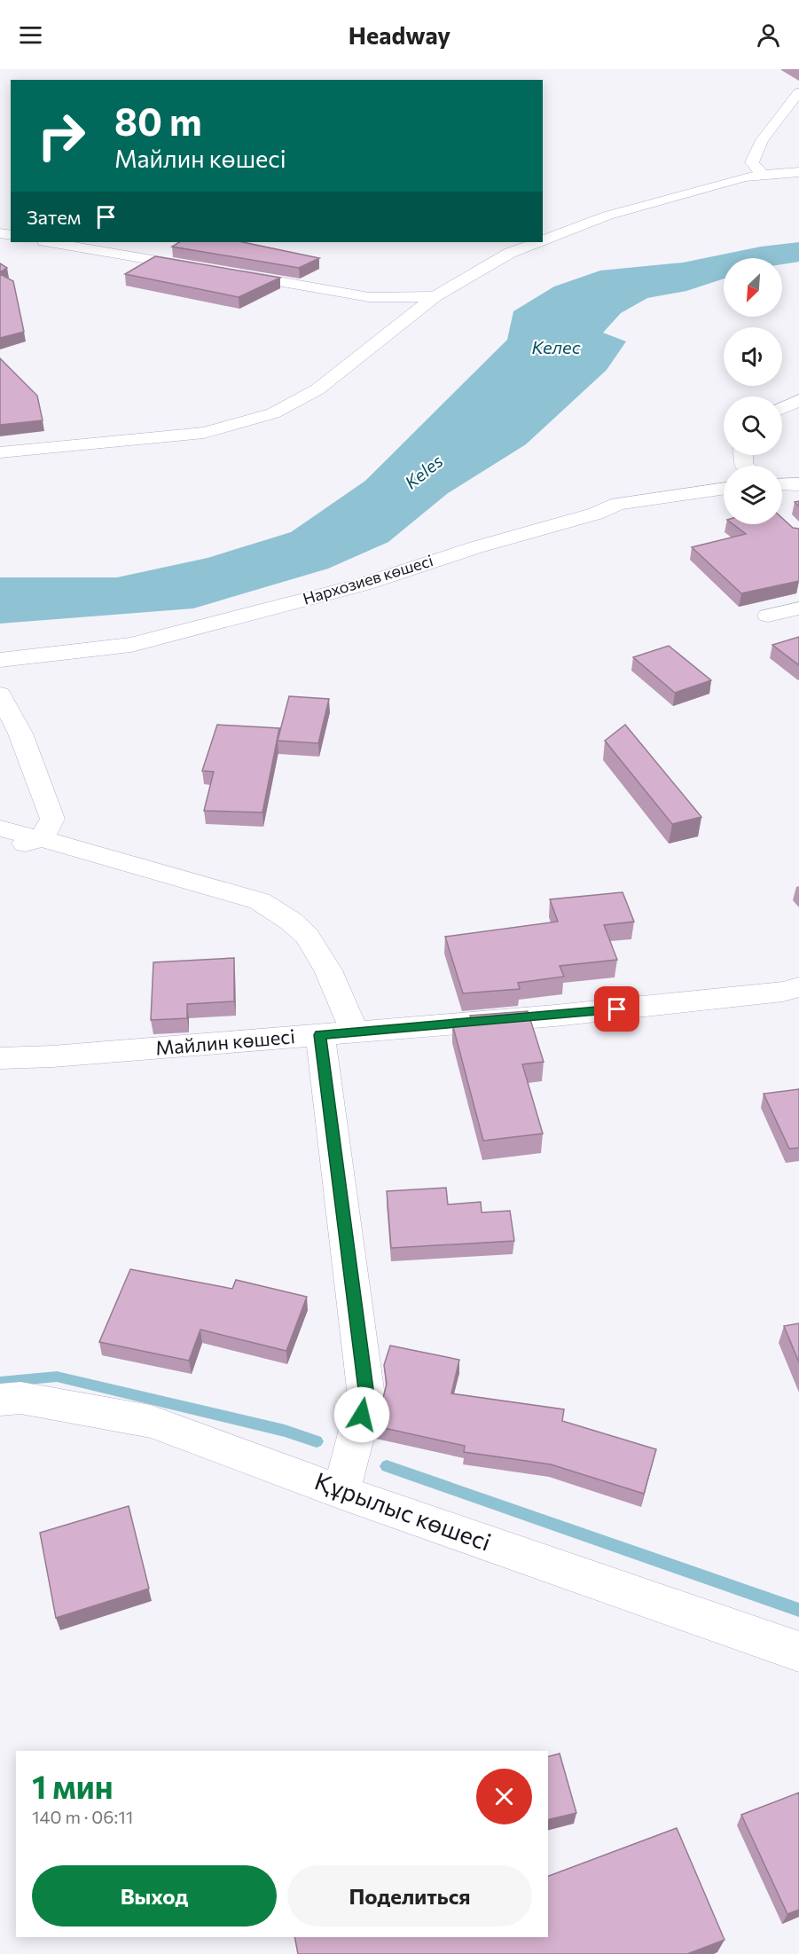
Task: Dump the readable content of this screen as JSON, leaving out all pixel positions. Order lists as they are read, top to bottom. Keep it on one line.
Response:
{"streets":{"street":["Нархозиев көшесі","Майлин көшесі","Құрылыс көшесі"]},"water":["Келес","Keles"],"north":"bottom left","page":{"header":"Headway","turn":["80 m","Майлин көшесі"],"then":"Затем","heading":["1 мин","140 m · 06:11"],"buttons":["Выход","Поделиться"]}}
